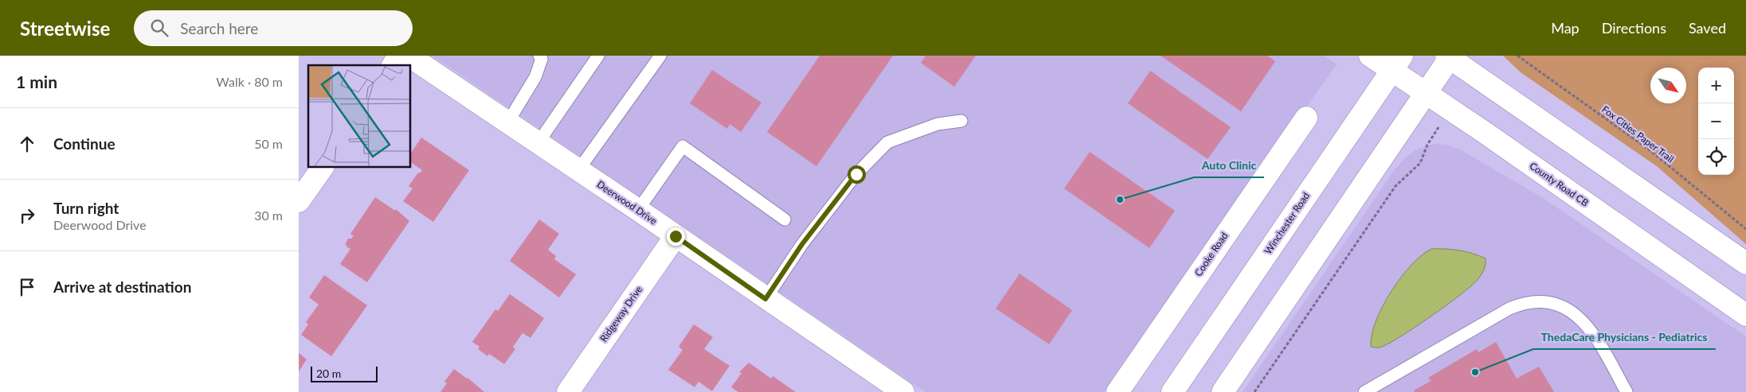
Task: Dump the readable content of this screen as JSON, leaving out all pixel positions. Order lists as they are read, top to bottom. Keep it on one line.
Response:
{"streets":{"main road":["County Road CB","Deerwood Drive","Winchester Road","Cooke Road","Ridgeway Drive"],"path":["Fox Cities Paper Trail"]},"crossings":[["County Road CB","Winchester Road"],["Deerwood Drive","Ridgeway Drive"]],"places":["Auto Clinic","ThedaCare Physicians - Pediatrics"],"scale_bar":"20 m","north":"bottom right","page":{"header":"Streetwise","search":"Search here","nav":["Map","Directions","Saved"],"heading":["1 min","Walk · 80 m"],"map_buttons":["+","−"],"list":[["Continue","50 m"],["Turn right","Deerwood Drive","30 m"],"Arrive at destination"],"scale":"20 m"}}
